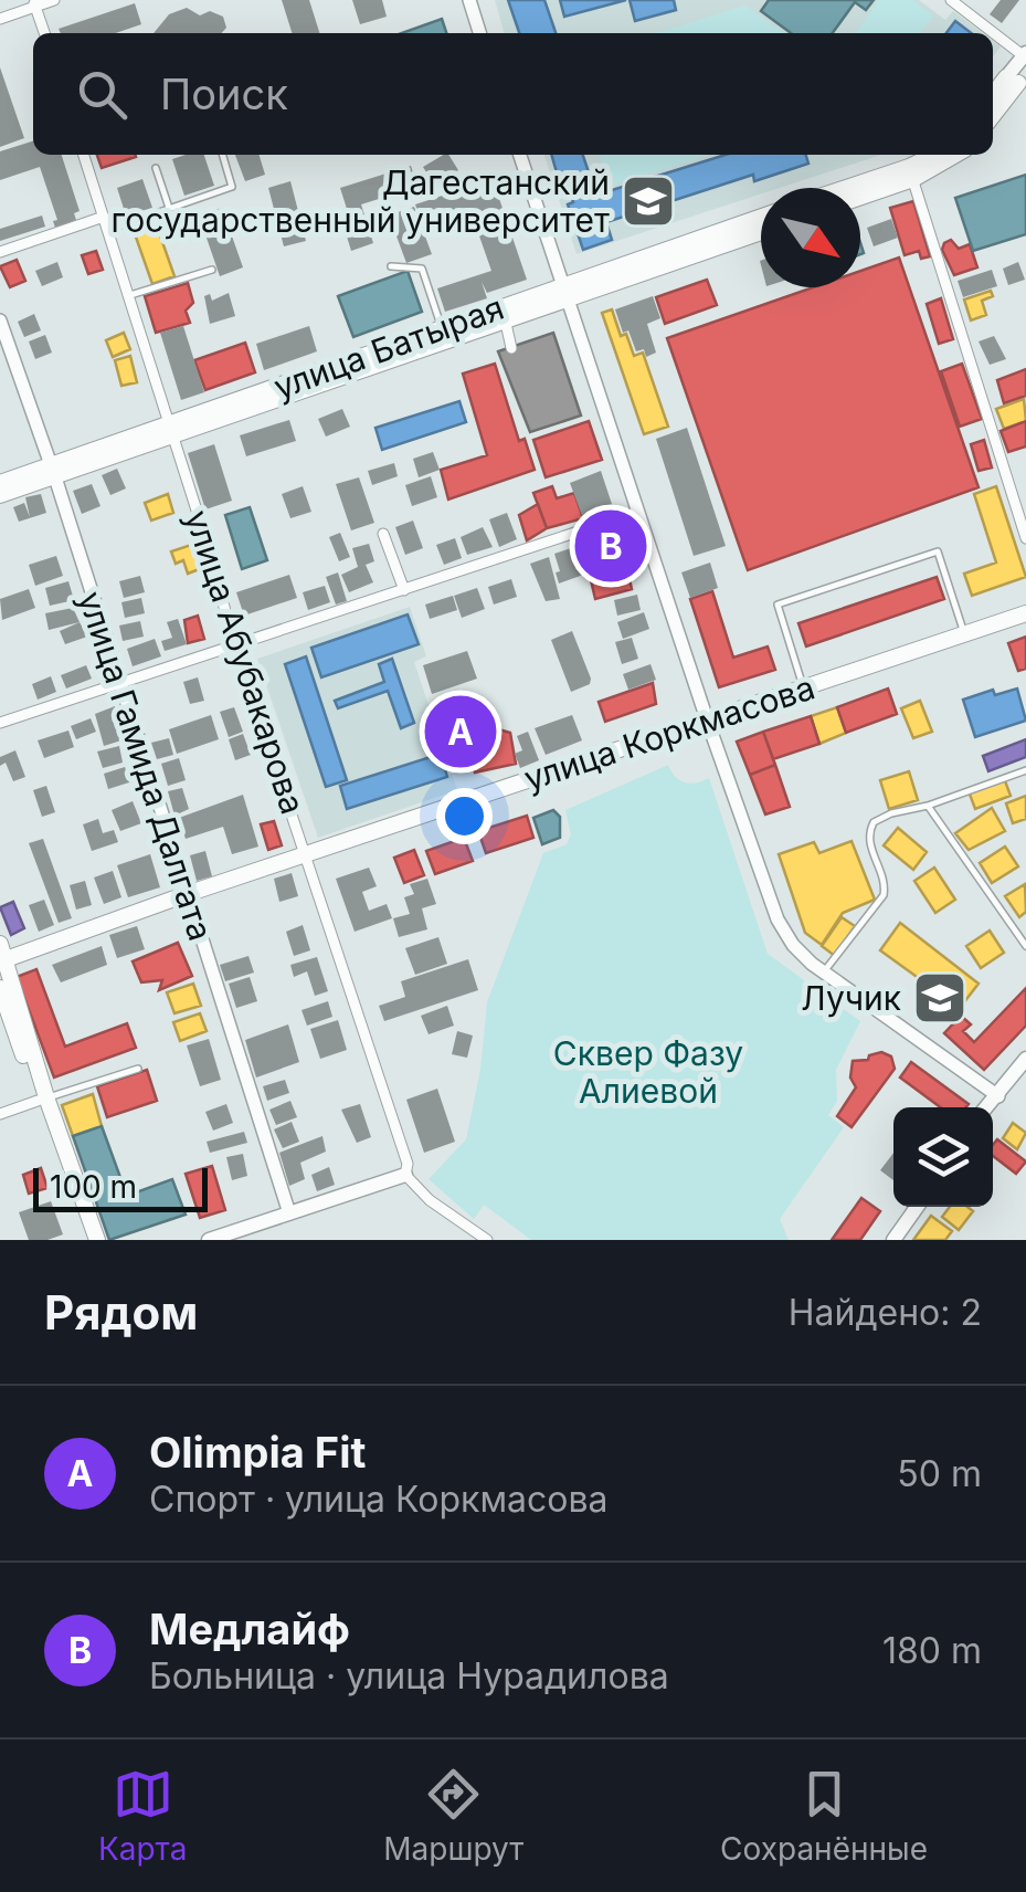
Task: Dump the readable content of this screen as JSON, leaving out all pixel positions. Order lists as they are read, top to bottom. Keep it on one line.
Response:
{"streets":{"main road":["улица Батырая","улица Коркмасова"],"street":["улица Абубакарова","улица Гамида Далгата"]},"crossings":[["улица Батырая","улица Абубакарова"],["улица Батырая","улица Гамида Далгата"],["улица Абубакарова","улица Коркмасова"],["улица Коркмасова","улица Гамида Далгата"]],"parks":["Сквер Фазу Алиевой"],"places":{"school or university":["Дагестанский государственный университет","Лучик"]},"scale_bar":"100 m","north":"bottom right","page":{"search":"Поиск","pins":["B","A"],"scale":"100 m","heading":["Рядом","Найдено: 2"],"list":[{"mark":"A","name":"Olimpia Fit","note":"Спорт · улица Коркмасова","value":"50 m"},{"mark":"B","name":"Медлайф","note":"Больница · улица Нурадилова","value":"180 m"}],"nav":["Карта","Маршрут","Сохранённые"]}}
